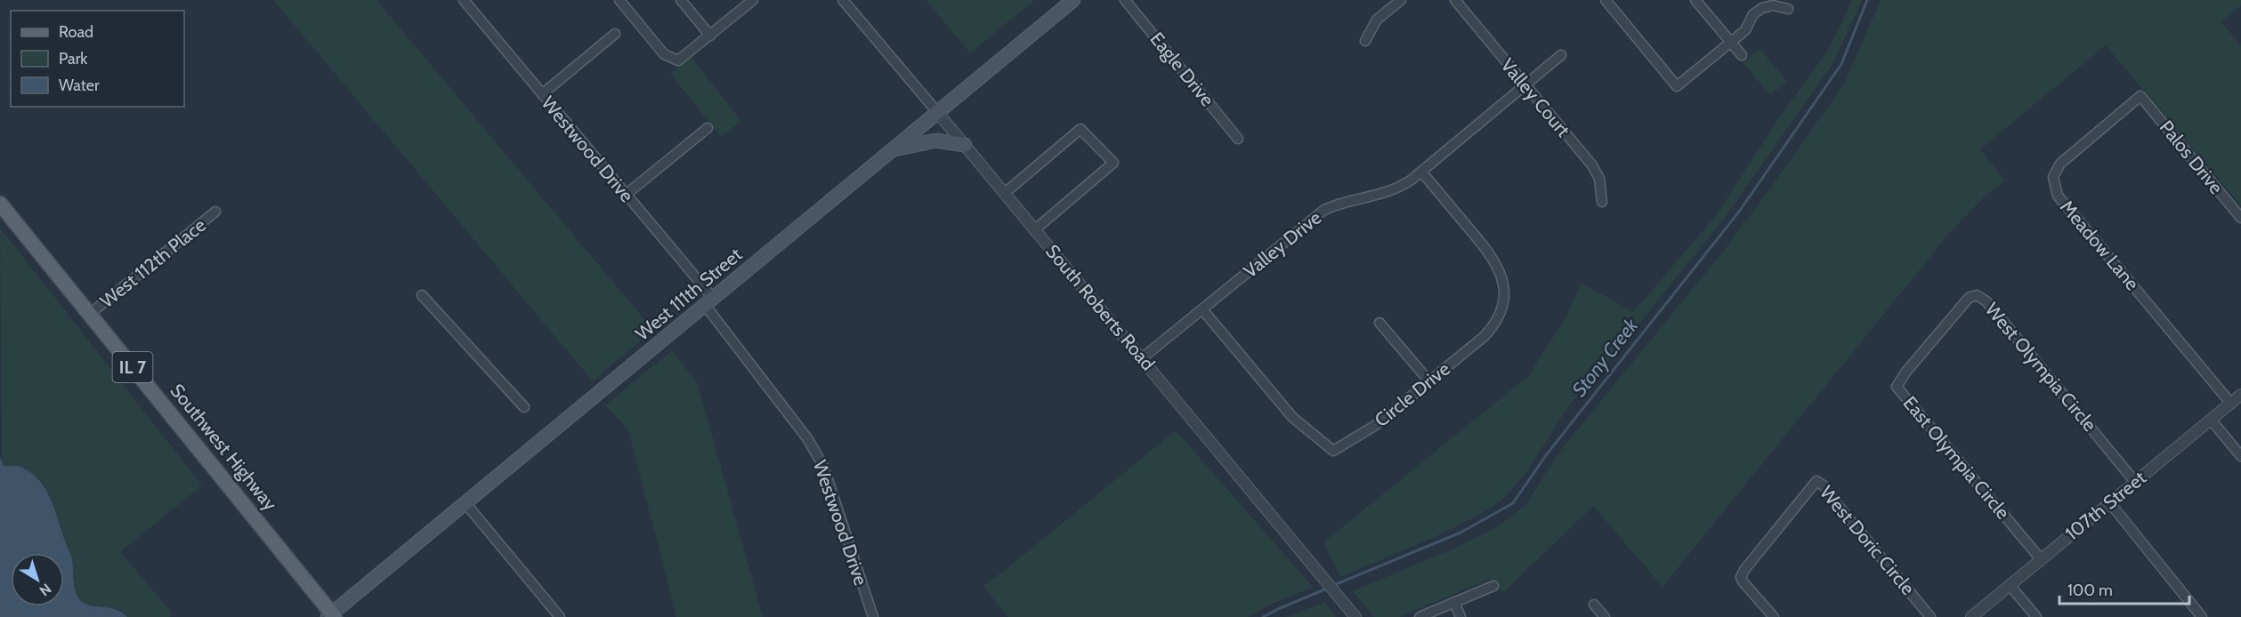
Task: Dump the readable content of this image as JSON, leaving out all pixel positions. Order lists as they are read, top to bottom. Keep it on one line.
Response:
{"streets":{"main road":["West 111th Street","IL 7","Southwest Highway"],"street":["Eagle Drive","Valley Court","Westwood Drive","Palos Drive","Valley Drive","Meadow Lane","West 112th Place","South Roberts Road","West Olympia Circle","Circle Drive","East Olympia Circle","107th Street","West Doric Circle"]},"crossings":[["Valley Court","Valley Drive"],["Westwood Drive","West 111th Street"],["Palos Drive","Meadow Lane"],["Valley Drive","South Roberts Road"],["Valley Drive","Circle Drive"],["Meadow Lane","107th Street"],["West 112th Place","Southwest Highway"],["West 111th Street","South Roberts Road"],["West 111th Street","Southwest Highway"],["West Olympia Circle","East Olympia Circle"],["West Olympia Circle","107th Street"],["East Olympia Circle","107th Street"]],"water":["Stony Creek"],"legend":["Road","Park","Water"],"scale_bar":"100 m","north":"bottom right"}
